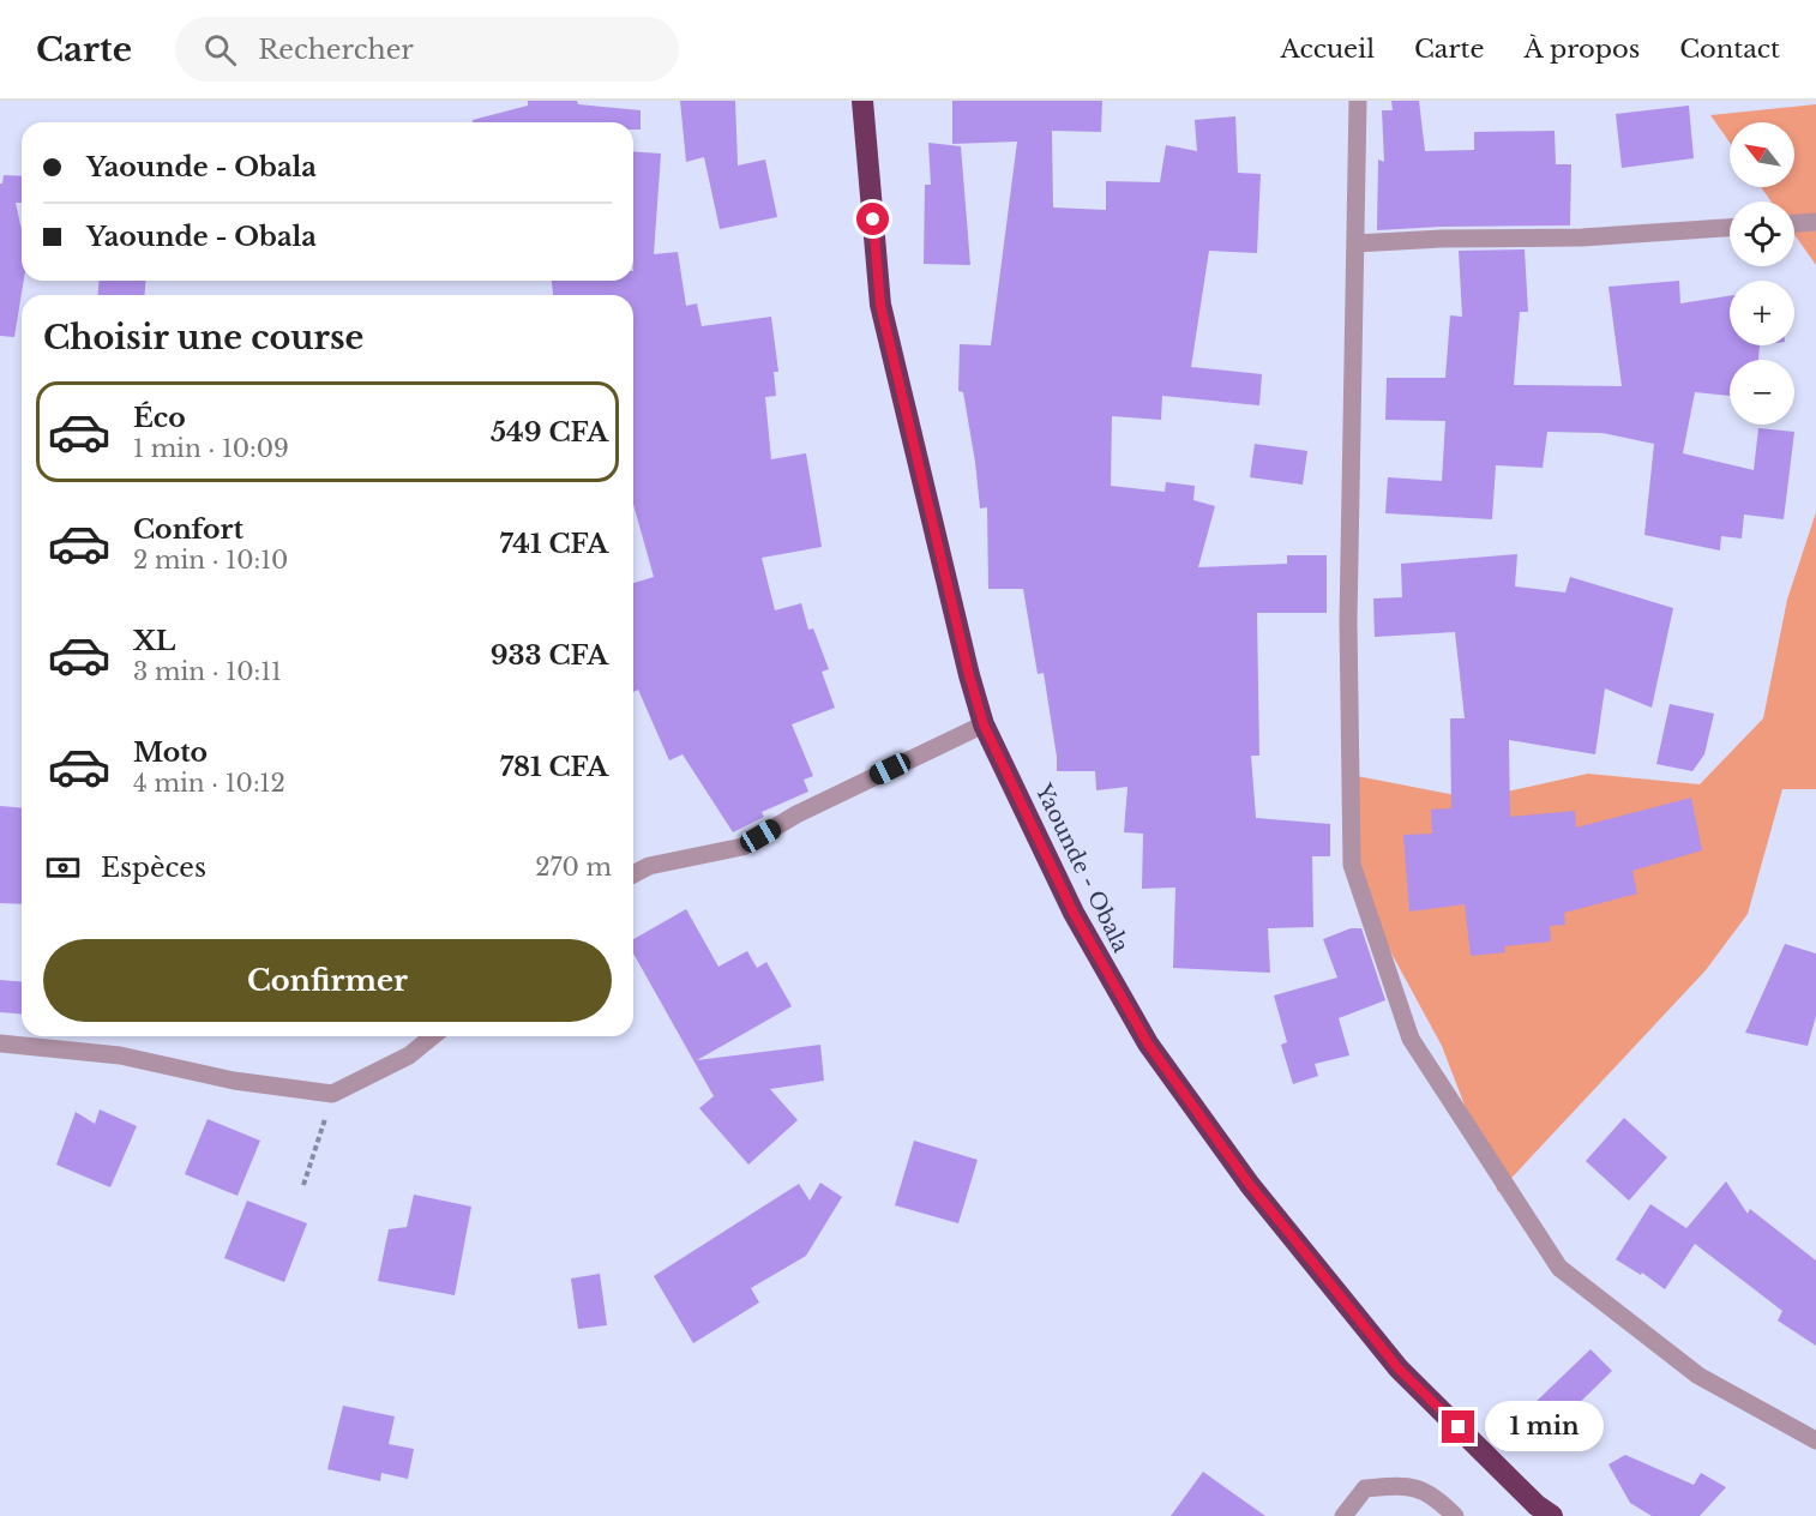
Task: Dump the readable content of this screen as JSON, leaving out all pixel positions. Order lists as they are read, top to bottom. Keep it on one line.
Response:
{"streets":{"highway":["Yaounde - Obala"]},"north":"top left","page":{"header":"Carte","search":"Rechercher","nav":["Accueil","Carte","À propos","Contact"],"map_buttons":["+","−"],"banner":["Yaounde - Obala","Yaounde - Obala"],"heading":"Choisir une course","list":[{"name":"Éco","note":"1 min · 10:09","value":"549 CFA"},{"name":"Confort","note":"2 min · 10:10","value":"741 CFA"},{"name":"XL","note":"3 min · 10:11","value":"933 CFA"},{"name":"Moto","note":"4 min · 10:12","value":"781 CFA"}],"pay":["Espèces","270 m"],"buttons":"Confirmer","bubble":"1 min"}}
